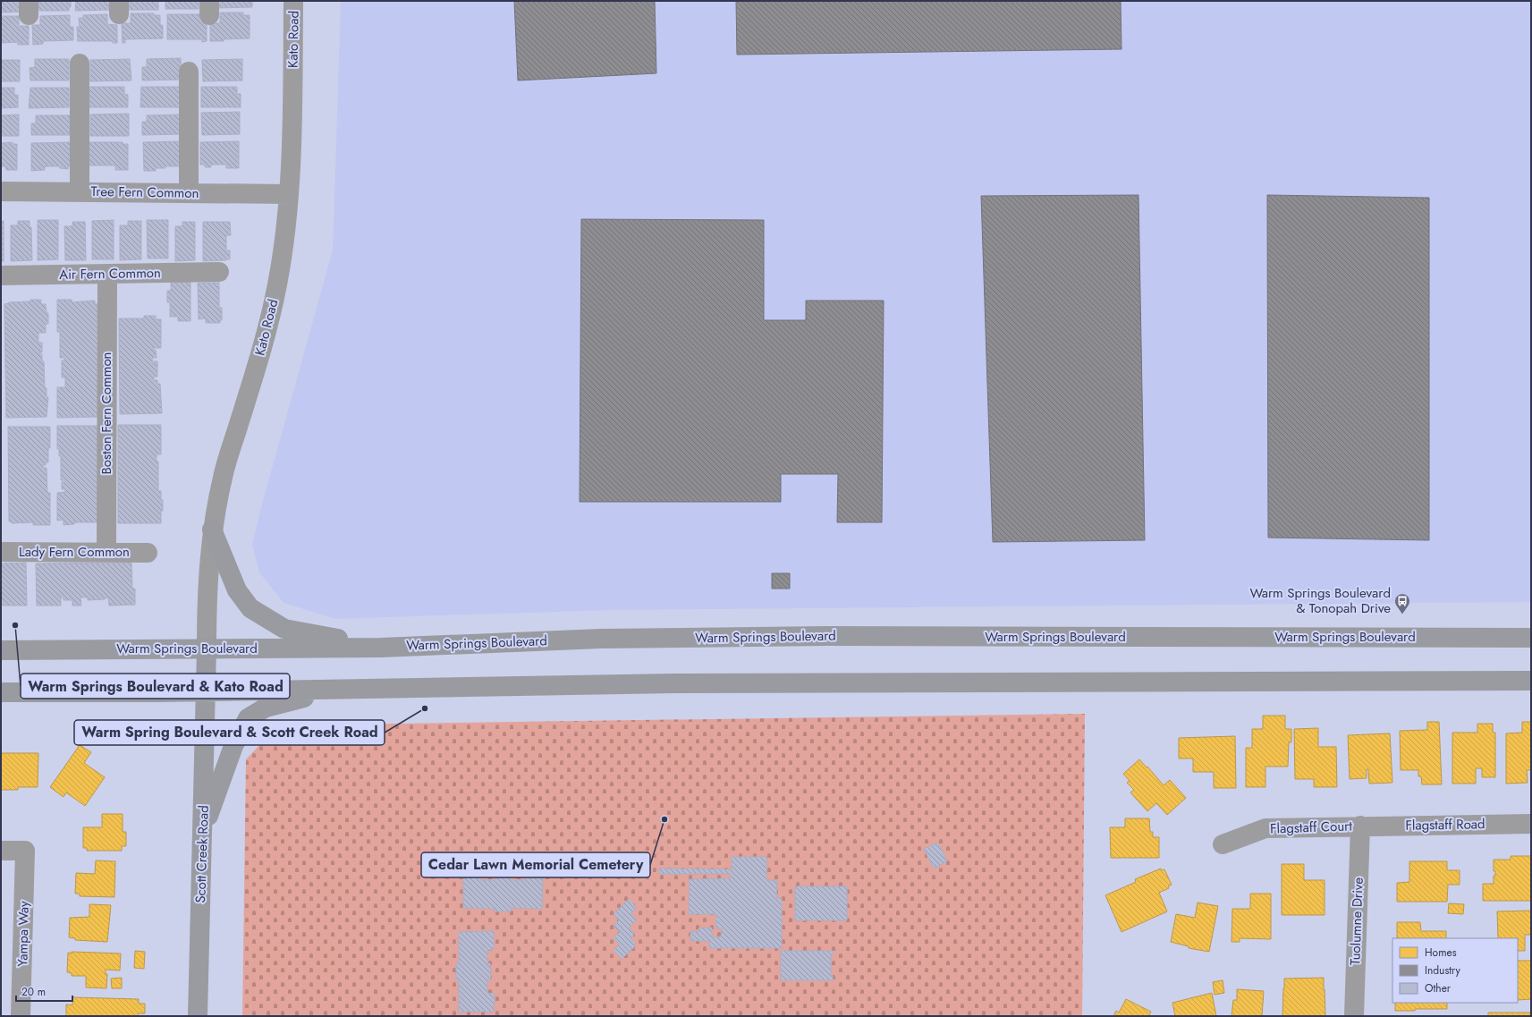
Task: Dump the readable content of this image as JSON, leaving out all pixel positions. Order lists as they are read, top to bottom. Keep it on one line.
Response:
{"streets":{"main road":["Warm Springs Boulevard","Scott Creek Road"],"street":["Kato Road","Tree Fern Common","Air Fern Common","Boston Fern Common","Lady Fern Common","Flagstaff Road","Flagstaff Court","Tuolumne Drive","Yampa Way"]},"crossings":[["Kato Road","Tree Fern Common"],["Kato Road","Warm Springs Boulevard"],["Kato Road","Scott Creek Road"],["Air Fern Common","Boston Fern Common"],["Boston Fern Common","Lady Fern Common"],["Warm Springs Boulevard","Scott Creek Road"],["Flagstaff Road","Flagstaff Court"],["Flagstaff Road","Tuolumne Drive"],["Flagstaff Court","Tuolumne Drive"]],"places":{"bus stop":["Warm Springs Boulevard & Tonopah Drive"],"other":["Warm Springs Boulevard & Kato Road","Warm Spring Boulevard & Scott Creek Road","Cedar Lawn Memorial Cemetery"]},"legend":["Homes","Industry","Other"],"scale_bar":"20 m"}
